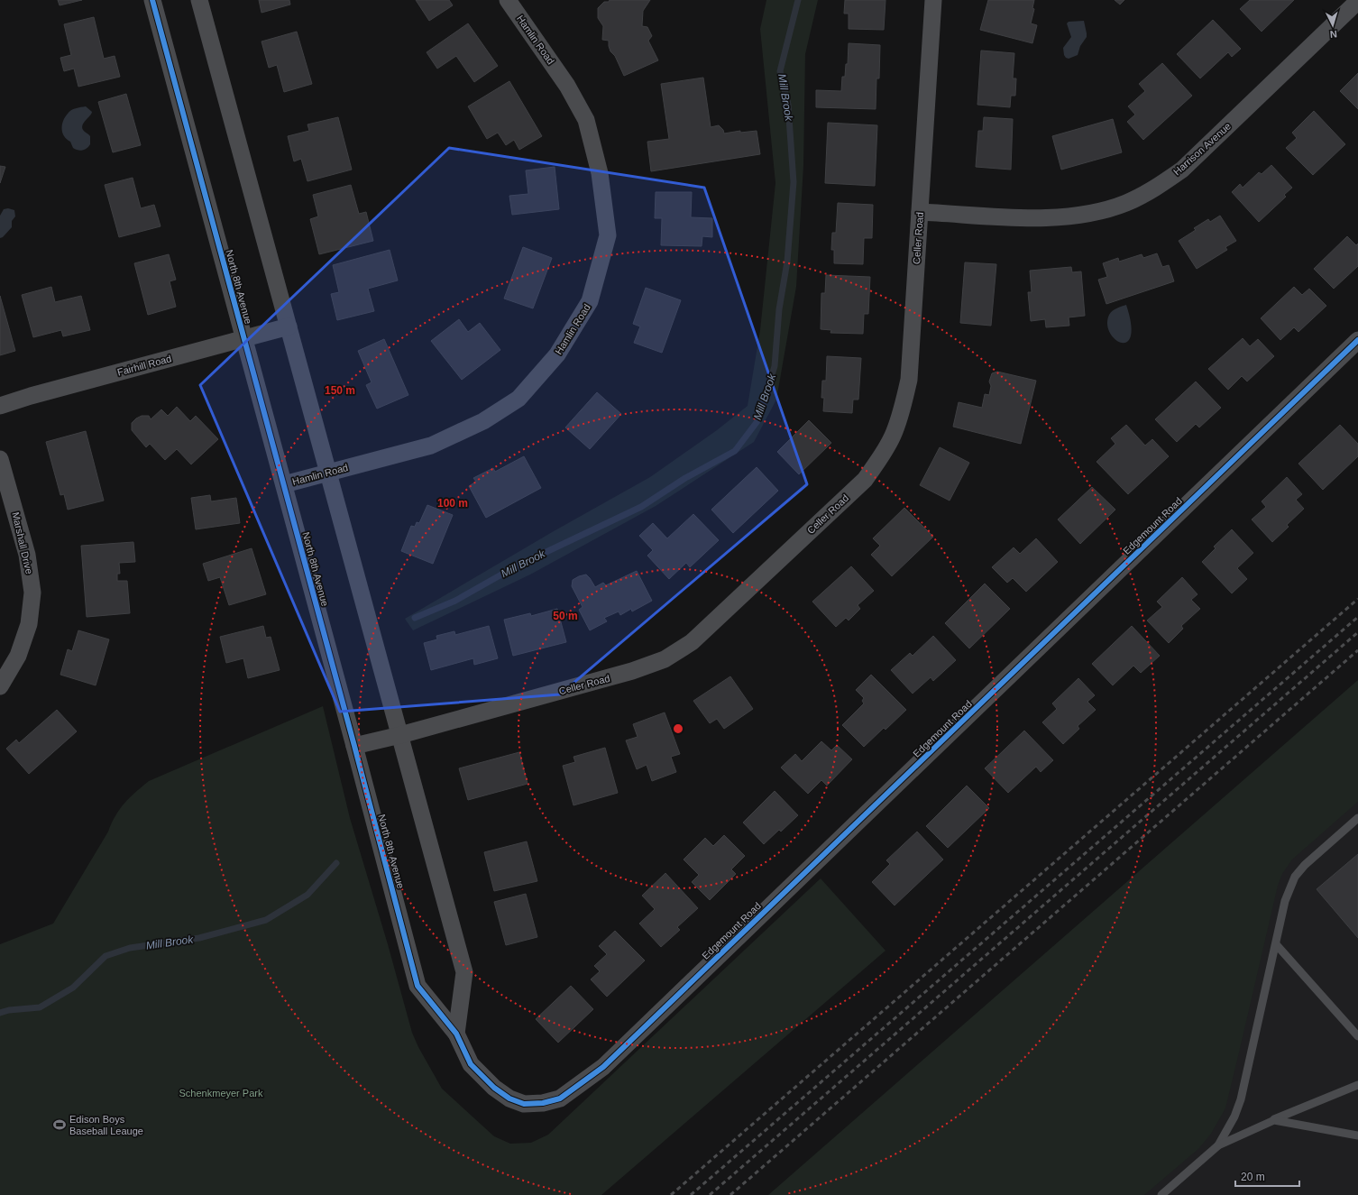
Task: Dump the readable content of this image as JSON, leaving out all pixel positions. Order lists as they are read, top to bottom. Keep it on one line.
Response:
{"streets":{"street":["Hamlin Road","Harrison Avenue","Celler Road","North 8th Avenue","Fairhill Road","Edgemount Road","Marshall Drive"]},"crossings":[["Hamlin Road","North 8th Avenue"],["Harrison Avenue","Celler Road"],["Celler Road","North 8th Avenue"],["North 8th Avenue","Fairhill Road"],["North 8th Avenue","Edgemount Road"]],"water":["Mill Brook"],"parks":["Schenkmeyer Park"],"places":{"sports":["Edison Boys Baseball Leauge"]},"scale_bar":"20 m","north":"bottom","rings":["150 m","100 m","50 m"]}
